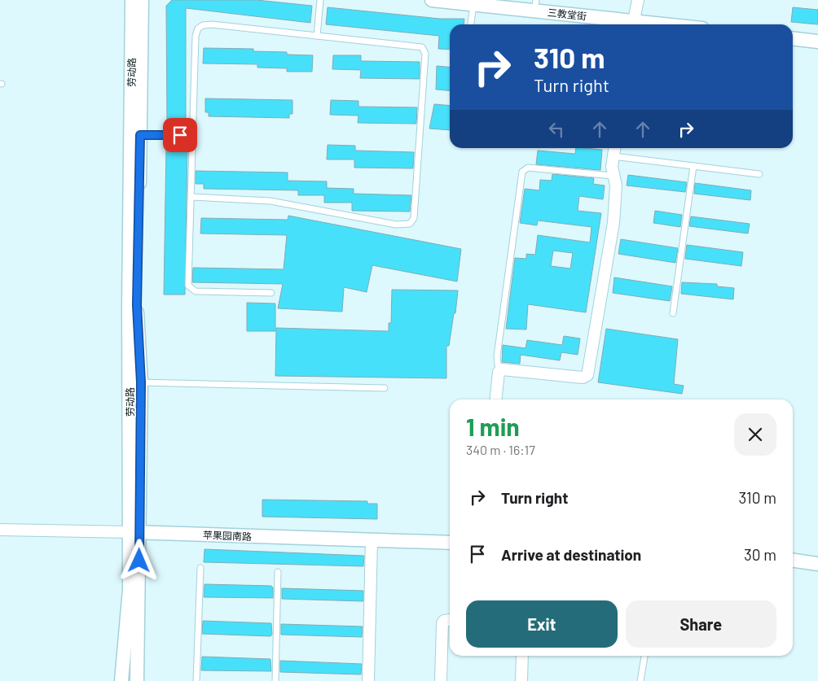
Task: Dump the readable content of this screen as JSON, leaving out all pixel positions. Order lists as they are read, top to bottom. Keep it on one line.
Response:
{"streets":{"street":["三教堂街","劳动路","苹果园南路"]},"crossings":[["劳动路","苹果园南路"]],"page":{"turn":["310 m","Turn right"],"heading":["1 min","340 m · 16:17"],"list":[{"name":"Turn right","value":"310 m"},{"name":"Arrive at destination","value":"30 m"}],"buttons":["Exit","Share"]}}
